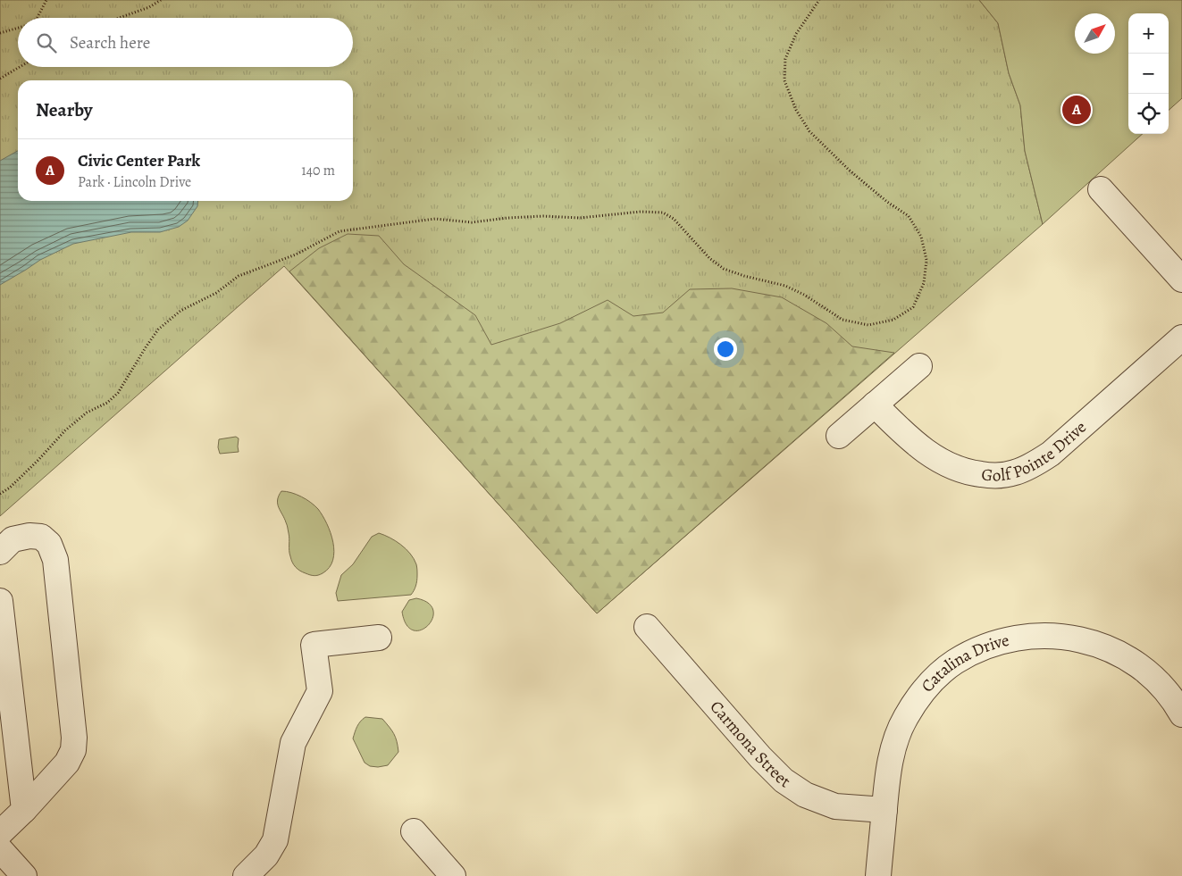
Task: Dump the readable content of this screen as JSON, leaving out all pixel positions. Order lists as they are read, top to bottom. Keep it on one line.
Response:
{"streets":{"street":["Golf Pointe Drive","Catalina Drive","Carmona Street"]},"crossings":[["Catalina Drive","Carmona Street"]],"north":"top right","page":{"map_buttons":["+","−"],"search":"Search here","heading":"Nearby","pins":"A","list":[{"mark":"A","name":"Civic Center Park","note":"Park · Lincoln Drive","value":"140 m"}]}}
